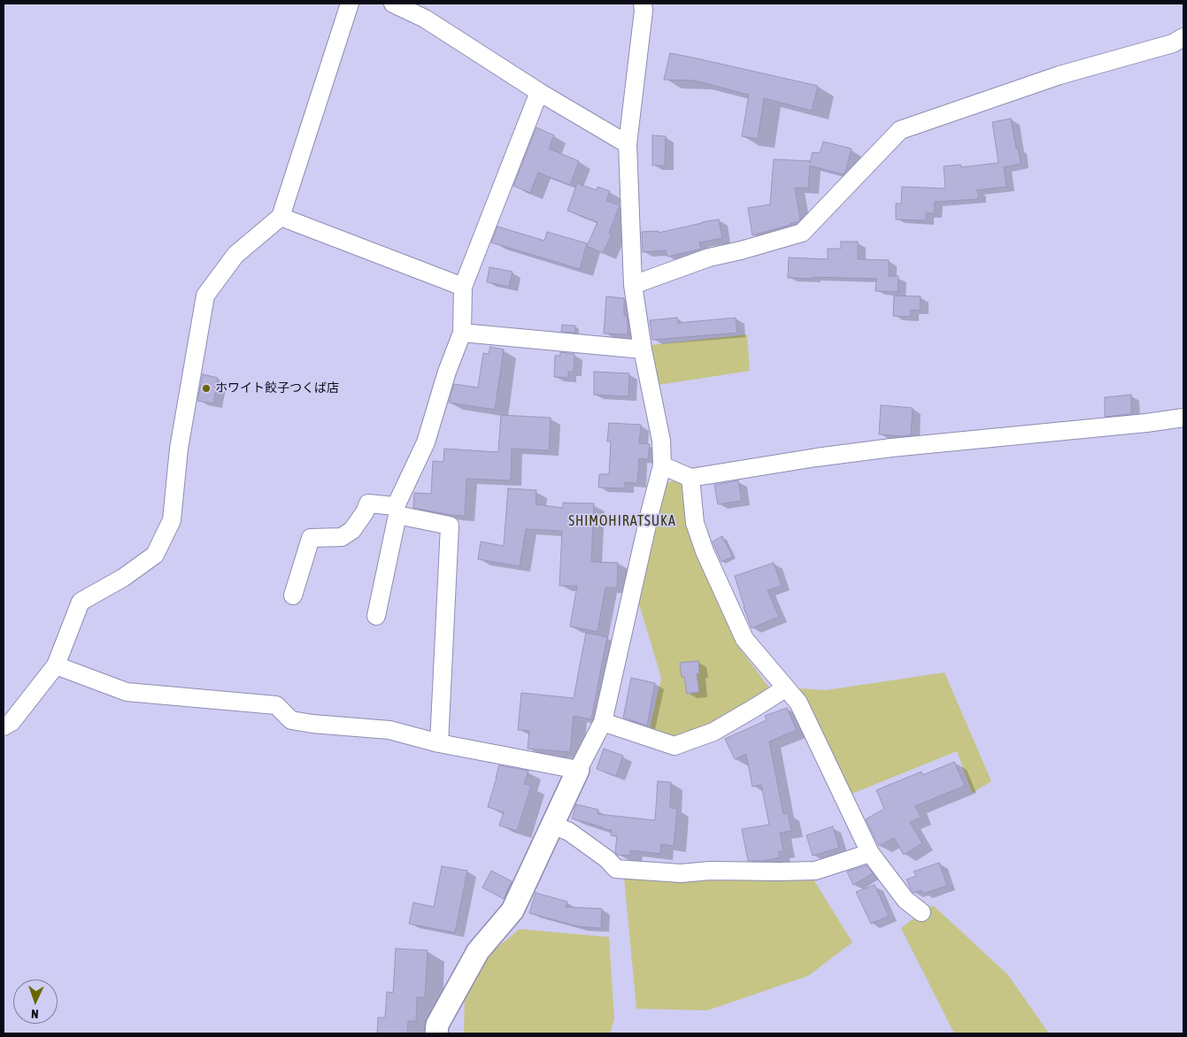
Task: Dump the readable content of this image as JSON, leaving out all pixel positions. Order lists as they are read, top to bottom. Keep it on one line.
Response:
{"districts":["SHIMOHIRATSUKA"],"places":["ホワイト餃子つくば店"],"north":"bottom"}
